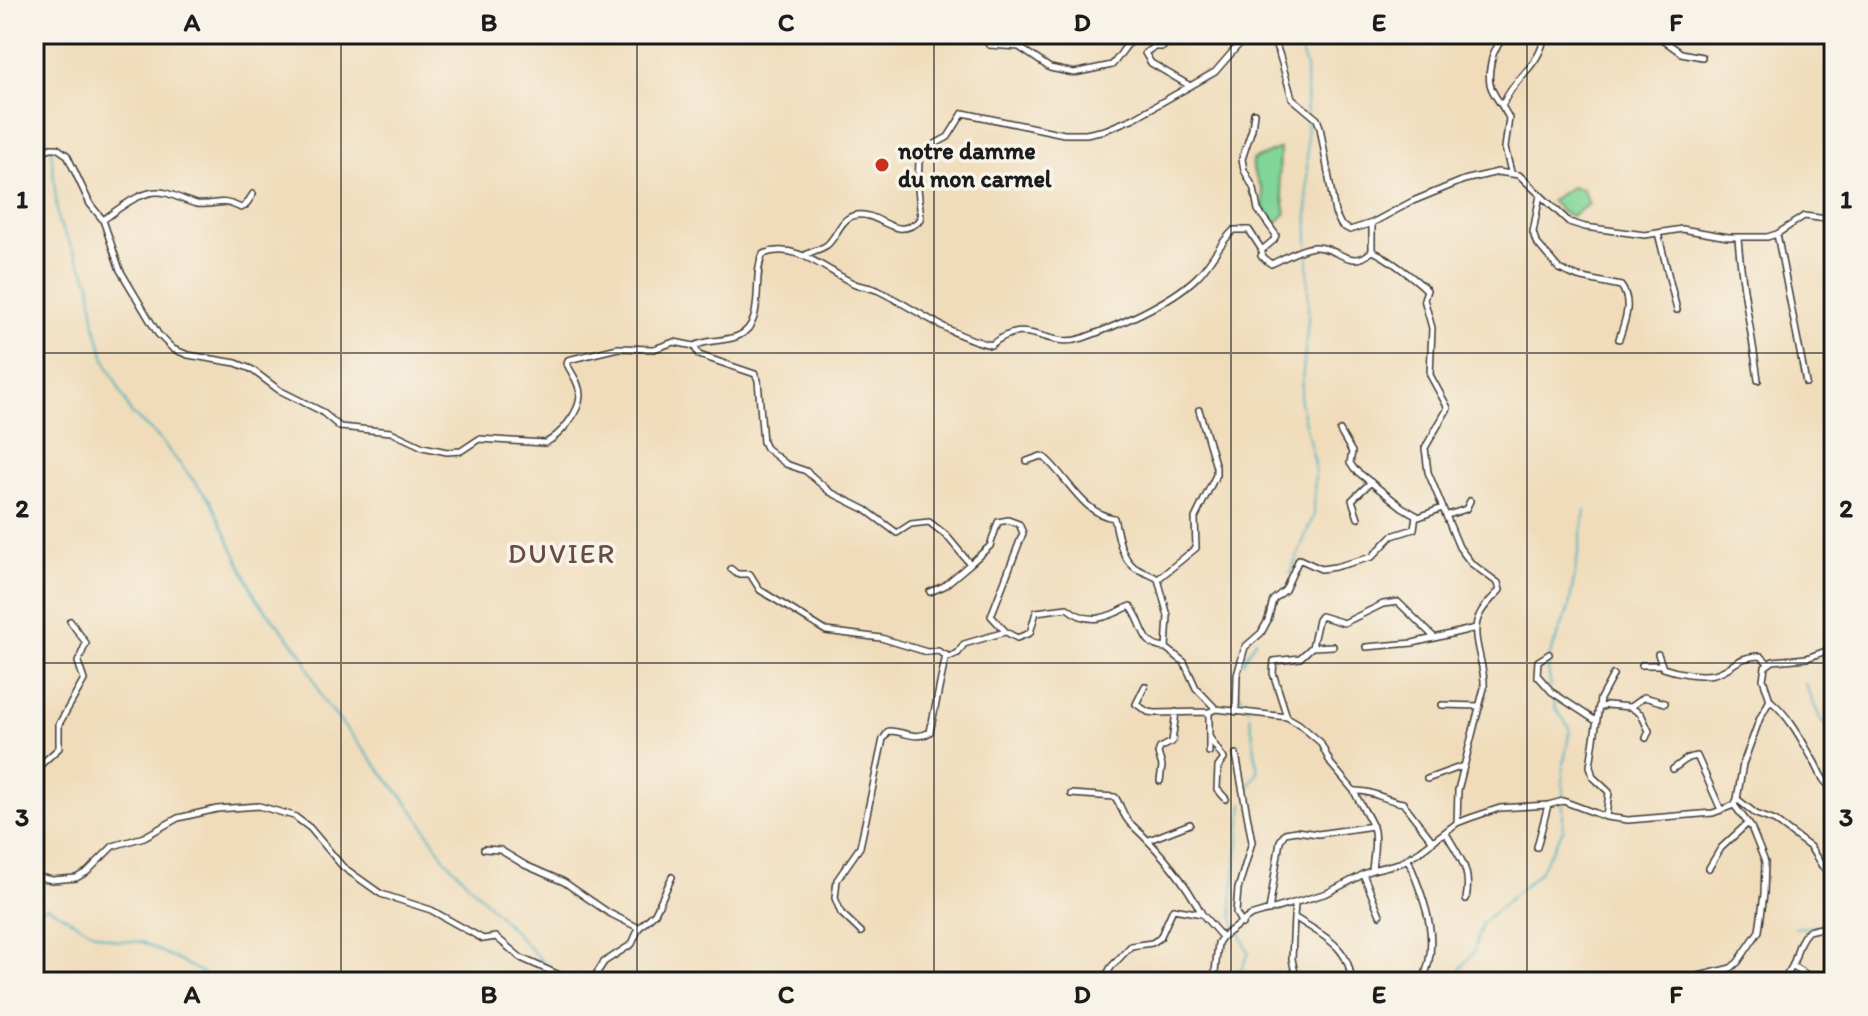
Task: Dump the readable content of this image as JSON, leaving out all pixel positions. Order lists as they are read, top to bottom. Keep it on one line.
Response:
{"districts":["DUVIER"],"places":["notre damme du mon carmel"],"grid":{"columns":["A","B","C","D","E","F"],"rows":["1","2","3"]}}
